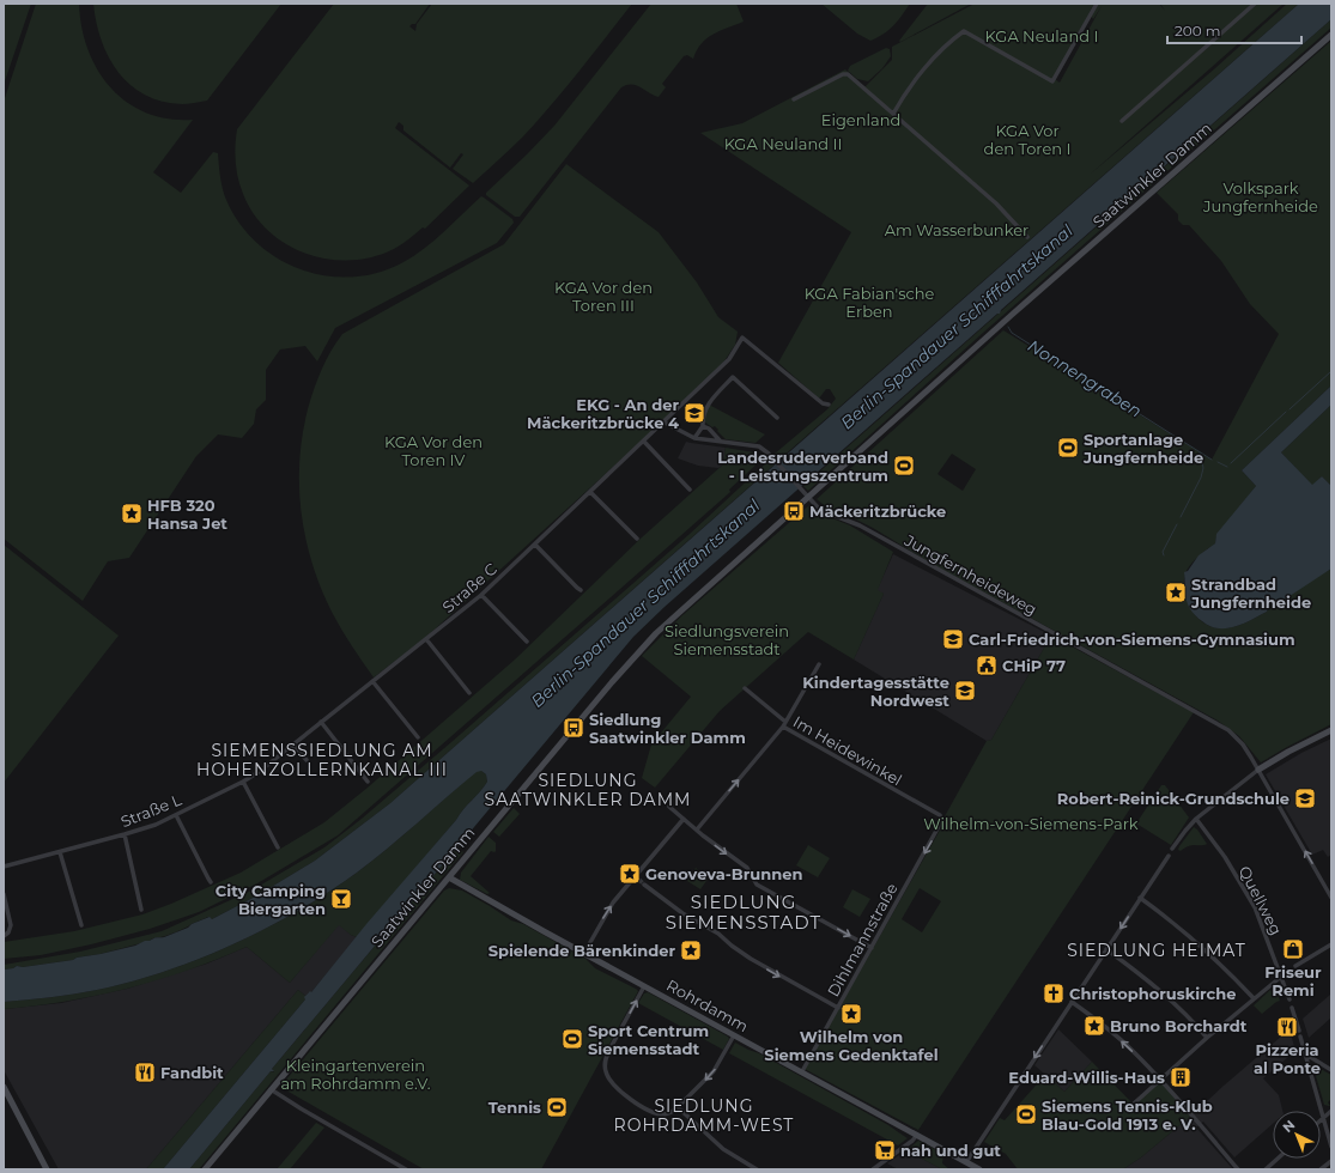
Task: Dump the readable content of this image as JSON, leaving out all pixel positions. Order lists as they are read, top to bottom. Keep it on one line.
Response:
{"streets":{"main road":["Saatwinkler Damm","Rohrdamm"],"street":["Jungfernheideweg","Straße C","Im Heidewinkel","Straße L","Quellweg","Dihlmannstraße"]},"crossings":[["Saatwinkler Damm","Jungfernheideweg"],["Saatwinkler Damm","Rohrdamm"],["Straße C","Straße L"],["Im Heidewinkel","Dihlmannstraße"],["Dihlmannstraße","Rohrdamm"]],"one_way":["Im Heidewinkel","Dihlmannstraße"],"districts":["SIEMENSSIEDLUNG AM HOHENZOLLERNKANAL III","SIEDLUNG SAATWINKLER DAMM","SIEDLUNG SIEMENSSTADT","SIEDLUNG HEIMAT","SIEDLUNG ROHRDAMM-WEST"],"water":["Berlin-Spandauer Schifffahrtskanal","Nonnengraben"],"parks":["KGA Neuland I","Eigenland","KGA Vor den Toren I","KGA Neuland II","Volkspark Jungfernheide","Am Wasserbunker","KGA Vor den Toren III","KGA Fabian'sche Erben","KGA Vor den Toren IV","Siedlungsverein Siemensstadt","Wilhelm-von-Siemens-Park","Kleingartenverein am Rohrdamm e.V."],"places":{"school or university":["EKG - An der Mäckeritzbrücke 4","Carl-Friedrich-von-Siemens-Gymnasium","Kindertagesstätte Nordwest","Robert-Reinick-Grundschule"],"sports":["Sportanlage Jungfernheide","Landesruderverband - Leistungszentrum","Sport Centrum Siemensstadt","Tennis","Siemens Tennis-Klub Blau-Gold 1913 e. V."],"bus stop":["Mäckeritzbrücke","Siedlung Saatwinkler Damm"],"place":["HFB 320 Hansa Jet","Strandbad Jungfernheide","Genoveva-Brunnen","Spielende Bärenkinder","Wilhelm von Siemens Gedenktafel","Bruno Borchardt"],"public building":["CHiP 77"],"bar":["City Camping Biergarten"],"shop":["Friseur Remi"],"church":["Christophoruskirche"],"restaurant":["Pizzeria al Ponte","Fandbit"],"building":["Eduard-Willis-Haus"],"supermarket":["nah und gut"]},"scale_bar":"200 m","north":"top left"}
